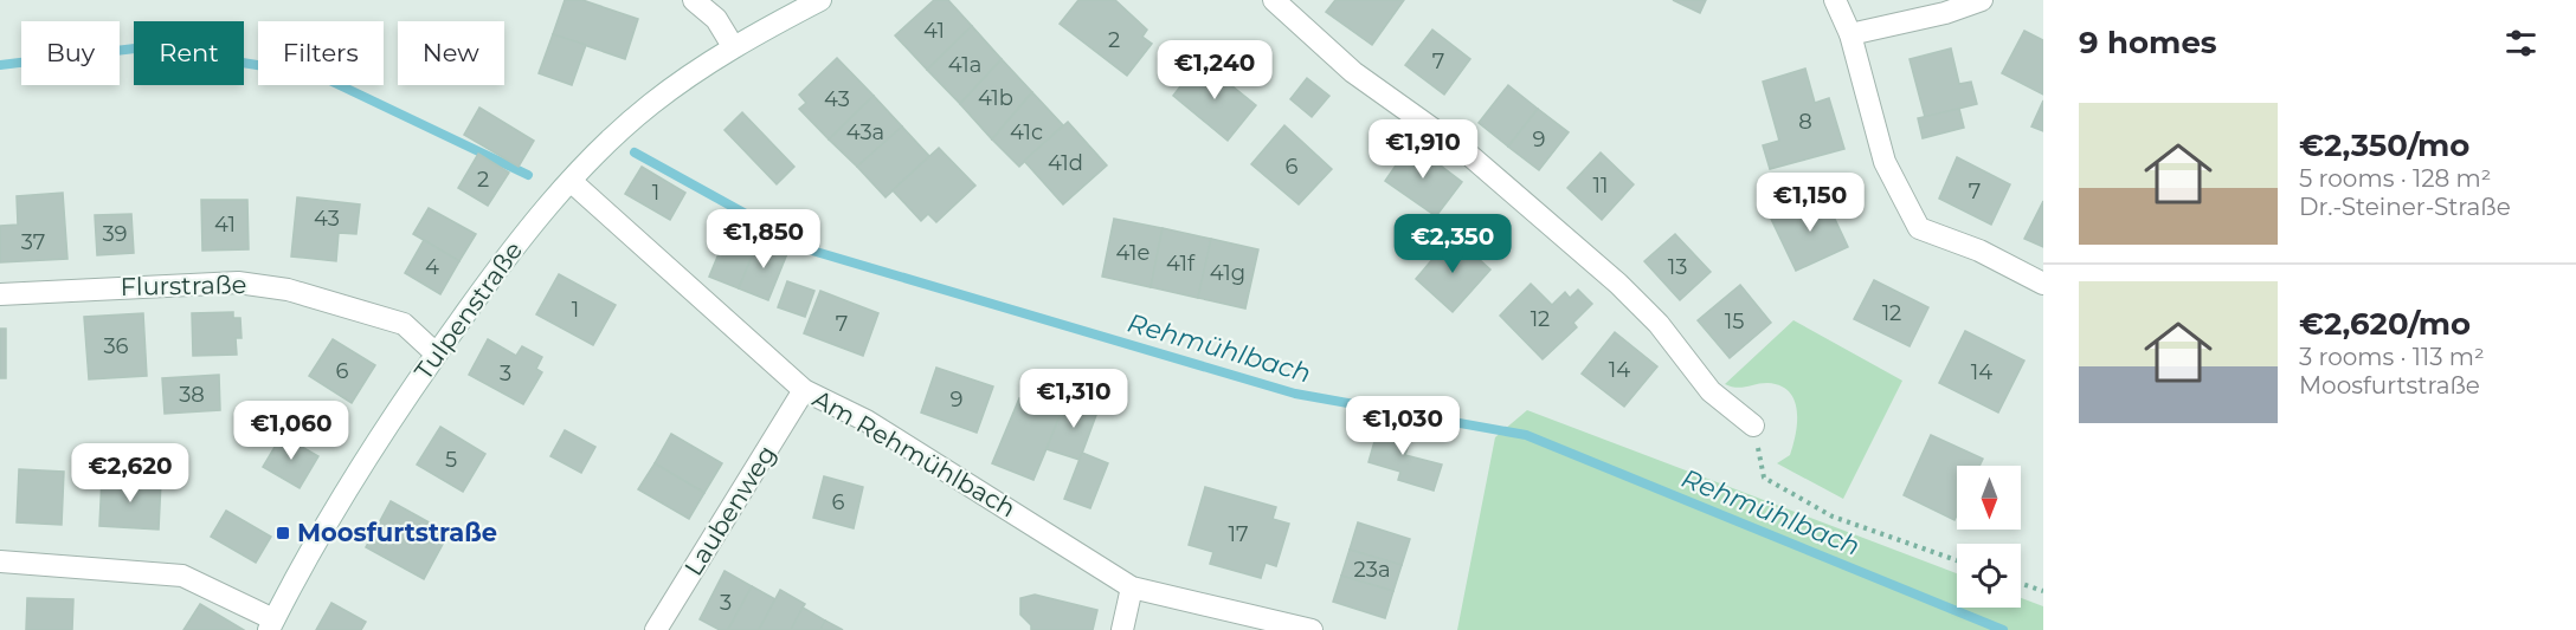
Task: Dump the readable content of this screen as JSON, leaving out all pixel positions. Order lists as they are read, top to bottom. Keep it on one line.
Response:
{"streets":{"street":["Flurstraße","Tulpenstraße","Am Rehmühlbach","Laubenweg"]},"crossings":[["Flurstraße","Tulpenstraße"],["Tulpenstraße","Am Rehmühlbach"],["Am Rehmühlbach","Laubenweg"]],"water":["Rehmühlbach"],"places":{"transit":["Moosfurtstraße"]},"house_numbers":["41","2","7","41a","41b","43","8","43a","41c","9","41d","6","2","11","7","1","43","41","39","37","41e","41f","4","13","41g","1","12","12","15","7","36","14","6","14","3","38","9","5","6","17","23a","3"],"north":"bottom","page":{"heading":"9 homes","chip":["Buy","Rent","Filters","New"],"price":["€1,240","€1,910","€1,150","€1,850","€2,350","€1,310","€1,030","€1,060","€2,620"],"list":[{"name":"€2,350/mo","note":"5 rooms · 128 m² · Dr.-Steiner-Straße"},{"name":"€2,620/mo","note":"3 rooms · 113 m² · Moosfurtstraße"}]}}
